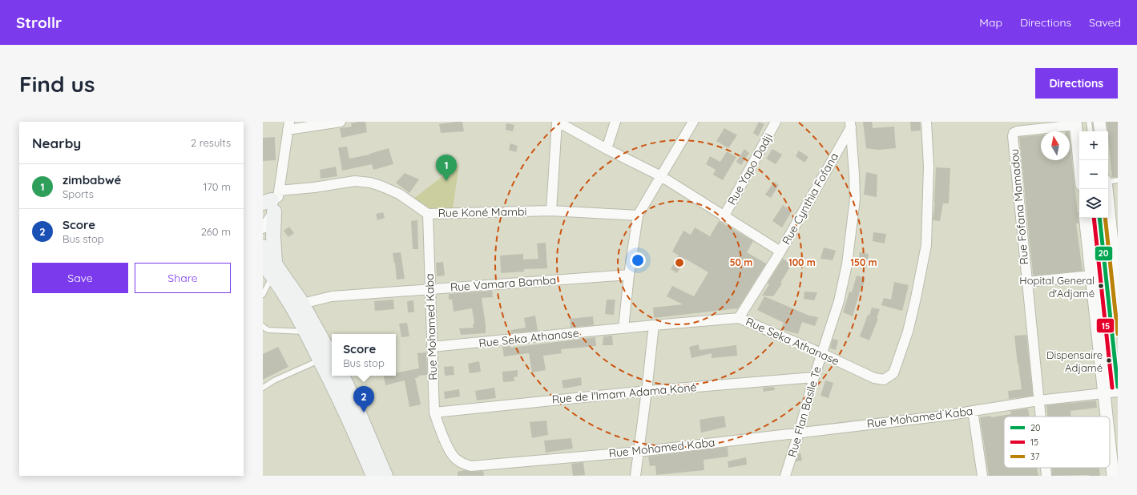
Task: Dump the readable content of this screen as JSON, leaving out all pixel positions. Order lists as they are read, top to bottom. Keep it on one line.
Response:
{"streets":{"street":["Rue Yapo Dadji","Rue Cynthia Fofana","Rue Fofana Mamadou","Rue Koné Mambi","Rue Vamara Bamba","Rue Mohamed Kaba","Rue Seka Athanase","Rue de l'Imam Adama Koné","Rue Flan Basile Te"]},"crossings":[["Rue Cynthia Fofana","Rue Seka Athanase"],["Rue Cynthia Fofana","Rue Flan Basile Te"],["Rue Fofana Mamadou","Rue Mohamed Kaba"],["Rue Koné Mambi","Rue Mohamed Kaba"],["Rue Vamara Bamba","Rue Mohamed Kaba"],["Rue Mohamed Kaba","Rue Seka Athanase"],["Rue Mohamed Kaba","Rue de l'Imam Adama Koné"],["Rue Mohamed Kaba","Rue Flan Basile Te"],["Rue Seka Athanase","Rue Flan Basile Te"],["Rue de l'Imam Adama Koné","Rue Flan Basile Te"]],"places":["Hopital General d'Adjamé","Dispensaire Adjamé"],"lines":["transit line 20","transit line 15","transit line 37"],"legend":["20","15","37"],"north":"top","page":{"header":"Strollr","nav":["Map","Directions","Saved"],"buttons":["Directions",["Save","Share"]],"title":"Find us","heading":["Nearby","2 results"],"map_buttons":["+","−"],"pins":["1","2"],"list":[{"mark":"1","name":"zimbabwé","note":"Sports","value":"170 m"},{"mark":"2","name":"Score","note":"Bus stop","value":"260 m"}],"popup":["Score","Bus stop"]},"rings":["50 m","100 m","150 m"]}
